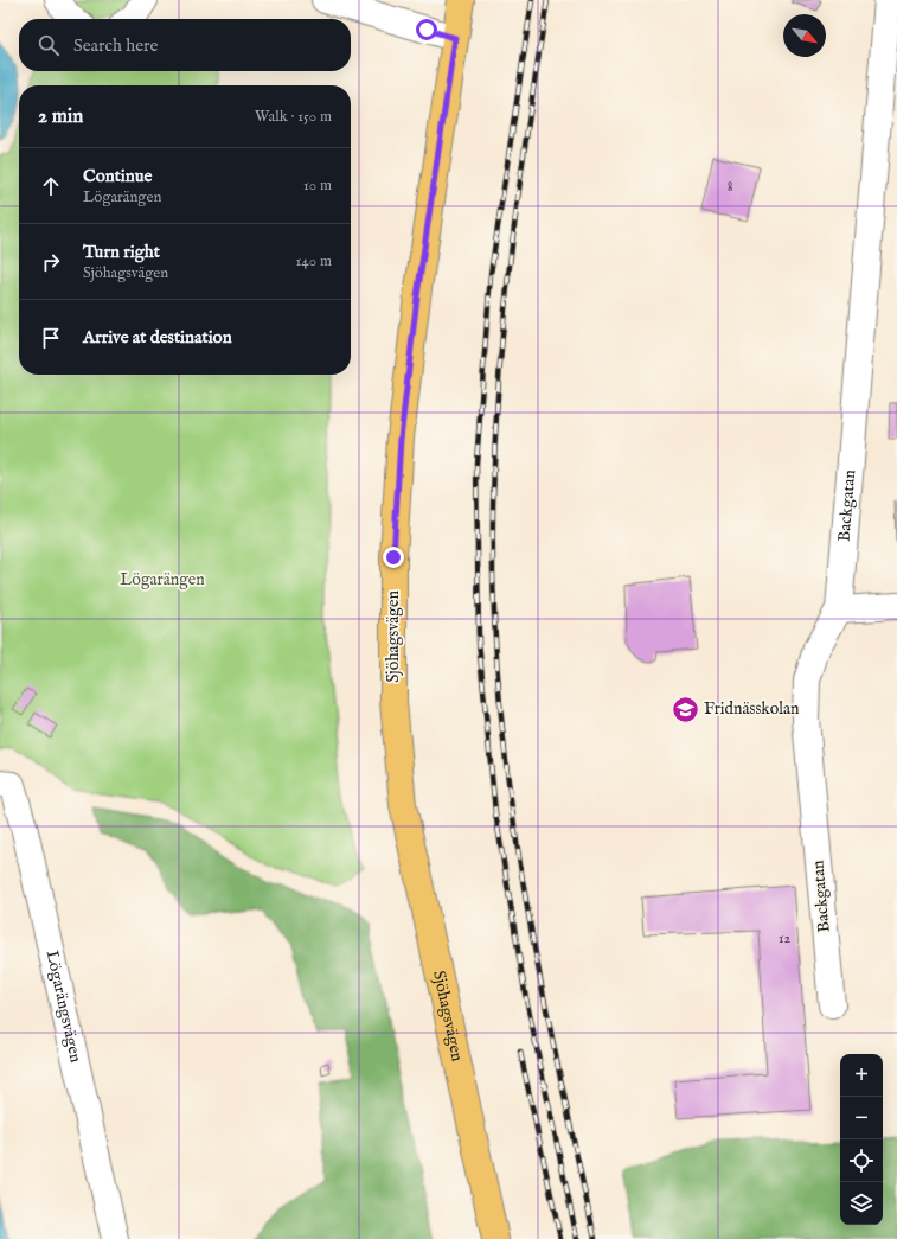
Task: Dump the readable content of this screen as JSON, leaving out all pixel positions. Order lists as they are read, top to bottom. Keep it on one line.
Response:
{"streets":{"main road":["Sjöhagsvägen"],"street":["Backgatan","Lögarängsvägen"]},"parks":["Lögarängen"],"places":{"school or university":["Fridnässkolan"]},"house_numbers":["8","12"],"north":"bottom right","page":{"search":"Search here","heading":["2 min","Walk · 150 m"],"list":[["Continue","Lögarängen","10 m"],["Turn right","Sjöhagsvägen","140 m"],"Arrive at destination"],"map_buttons":["+","−"]}}
